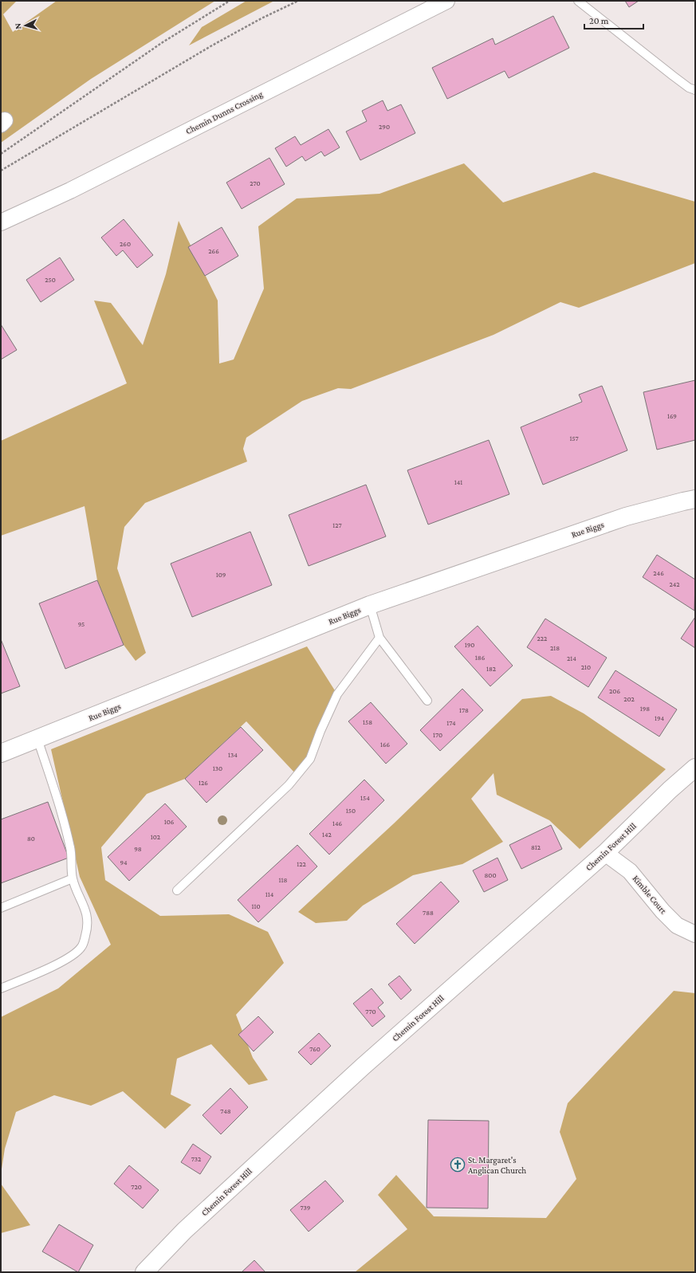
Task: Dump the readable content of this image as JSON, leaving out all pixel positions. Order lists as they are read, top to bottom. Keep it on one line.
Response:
{"streets":{"street":["Chemin Dunns Crossing","Rue Biggs","Chemin Forest Hill","Kimble Court"]},"crossings":[["Chemin Forest Hill","Kimble Court"]],"places":{"church":["St. Margaret's Anglican Church"]},"house_numbers":["290","270","260","266","250","169","157","141","127","246","109","242","95","222","190","218","186","214","210","182","206","202","198","178","194","158","174","170","166","134","130","126","154","150","106","146","142","102","80","812","98","94","122","800","118","114","110","788","770","760","748","732","720","739"],"scale_bar":"20 m","north":"left"}
